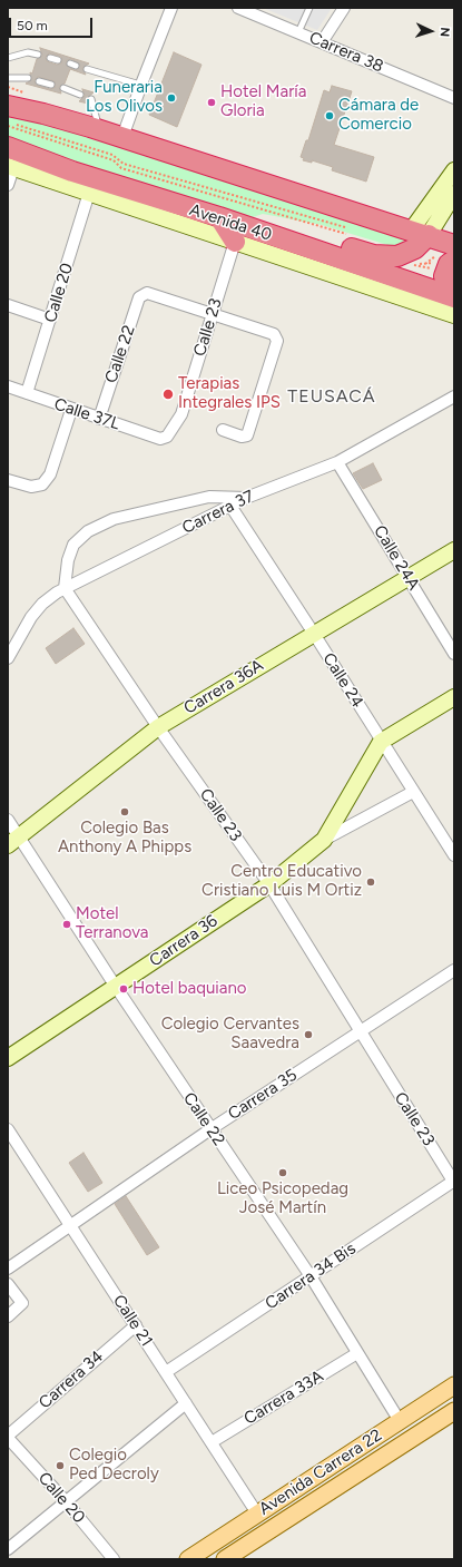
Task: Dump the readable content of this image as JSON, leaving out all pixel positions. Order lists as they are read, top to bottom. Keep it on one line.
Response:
{"streets":{"highway":["Avenida 40"],"main road":["Avenida Carrera 22"],"street":["Carrera 38","Calle 20","Calle 23","Calle 22","Calle 37L","Carrera 37","Calle 24A","Calle 24","Carrera 36A","Carrera 36","Carrera 35","Carrera 34 Bis","Calle 21","Carrera 34","Carrera 33A"]},"crossings":[["Avenida 40","Calle 20"],["Avenida 40","Calle 23"],["Calle 20","Calle 37L"],["Calle 20","Carrera 34"],["Calle 23","Calle 22"],["Calle 23","Calle 37L"],["Calle 23","Carrera 37"],["Calle 23","Carrera 36A"],["Calle 23","Carrera 36"],["Calle 23","Carrera 35"],["Calle 23","Carrera 34 Bis"],["Calle 22","Calle 37L"],["Calle 22","Carrera 36A"],["Calle 22","Carrera 36"],["Calle 22","Carrera 35"],["Calle 22","Carrera 34 Bis"],["Calle 22","Carrera 33A"],["Calle 22","Avenida Carrera 22"],["Carrera 37","Calle 24A"],["Carrera 37","Calle 24"],["Calle 24A","Carrera 36A"],["Calle 24","Carrera 36A"],["Calle 24","Carrera 36"],["Carrera 35","Calle 21"],["Carrera 34 Bis","Calle 21"],["Calle 21","Carrera 34"],["Calle 21","Carrera 33A"],["Calle 21","Avenida Carrera 22"]],"districts":["TEUSACÁ"],"places":["Funeraria Los Olivos","Hotel María Gloria","Cámara de Comercio","Terapias Integrales IPS","Colegio Bas Anthony A Phipps","Centro Educativo Cristiano Luis M Ortiz","Motel Terranova","Hotel baquiano","Colegio Cervantes Saavedra","Liceo Psicopedag José Martín","Colegio Ped Decroly"],"scale_bar":"50 m","north":"right"}
